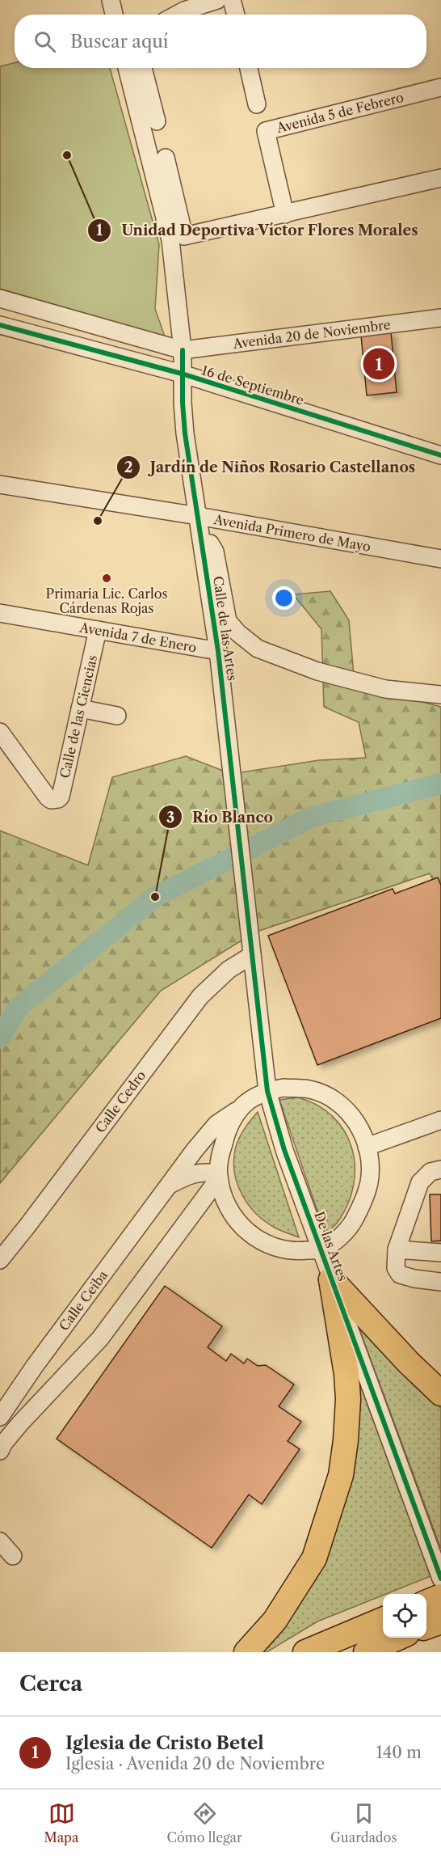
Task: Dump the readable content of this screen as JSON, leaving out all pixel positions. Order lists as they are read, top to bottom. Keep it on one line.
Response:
{"streets":{"street":["Avenida 5 de Febrero","Avenida 20 de Noviembre","16 de Septiembre","Avenida Primero de Mayo","Calle de las Artes","Avenida 7 de Enero","Calle de las Ciencias","Calle Cedro","De las Artes","Calle Ceiba"]},"crossings":[["Avenida 20 de Noviembre","Calle de las Artes"],["16 de Septiembre","Calle de las Artes"],["Avenida Primero de Mayo","Calle de las Artes"],["Calle de las Artes","Avenida 7 de Enero"],["Calle de las Artes","De las Artes"],["Avenida 7 de Enero","Calle de las Ciencias"],["Calle Cedro","De las Artes"],["De las Artes","Calle Ceiba"]],"places":["Unidad Deportiva Víctor Flores Morales","Jardín de Niños Rosario Castellanos","Primaria Lic. Carlos Cárdenas Rojas","Río Blanco"],"page":{"search":"Buscar aquí","pins":"1","heading":"Cerca","list":[{"mark":"1","name":"Iglesia de Cristo Betel","note":"Iglesia · Avenida 20 de Noviembre","value":"140 m"}],"nav":["Mapa","Cómo llegar","Guardados"]}}
